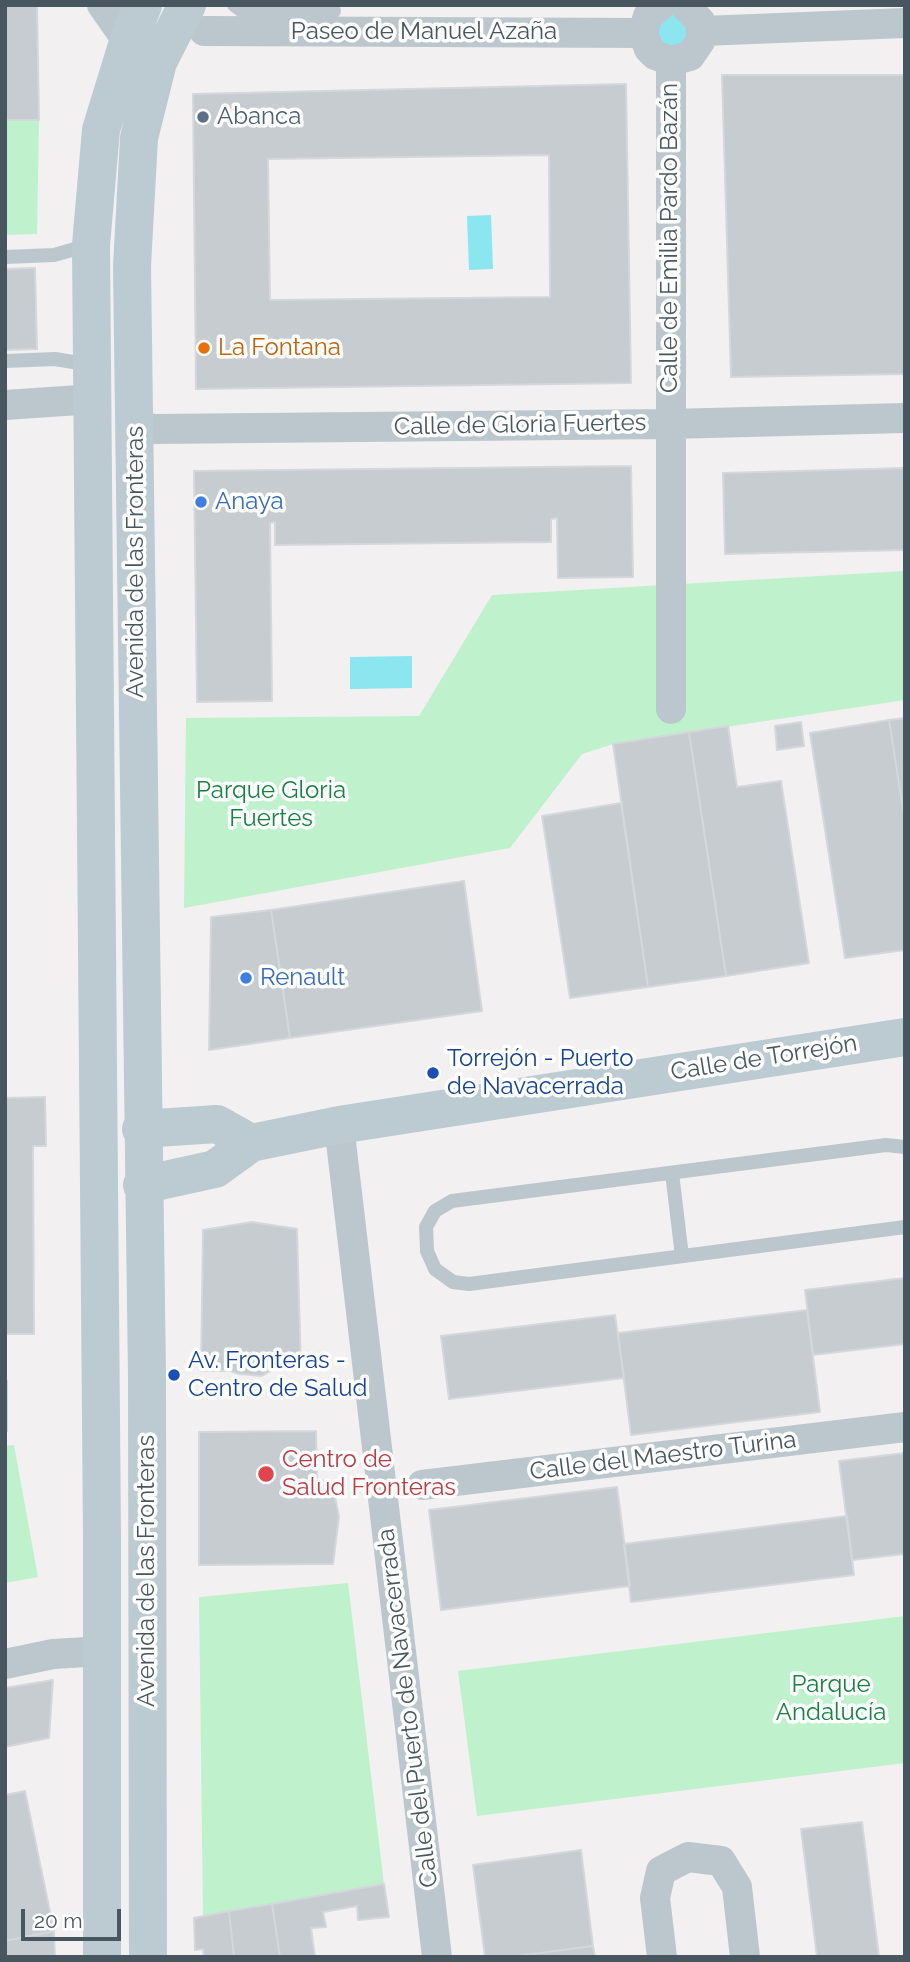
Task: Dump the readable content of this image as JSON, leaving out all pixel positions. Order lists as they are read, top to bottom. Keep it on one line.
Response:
{"streets":{"main road":["Avenida de las Fronteras","Calle de Torrejón"],"street":["Paseo de Manuel Azaña","Calle de Emilia Pardo Bazán","Calle de Gloria Fuertes","Calle del Maestro Turina","Calle del Puerto de Navacerrada"]},"crossings":[["Paseo de Manuel Azaña","Avenida de las Fronteras"],["Calle de Emilia Pardo Bazán","Calle de Gloria Fuertes"],["Calle de Gloria Fuertes","Avenida de las Fronteras"],["Avenida de las Fronteras","Calle de Torrejón"],["Calle de Torrejón","Calle del Puerto de Navacerrada"]],"parks":["Parque Gloria Fuertes","Parque Andalucía"],"places":["Abanca","La Fontana","Anaya","Renault","Torrejón - Puerto de Navacerrada","Av. Fronteras - Centro de Salud","Centro de Salud Fronteras"],"scale_bar":"20 m"}
